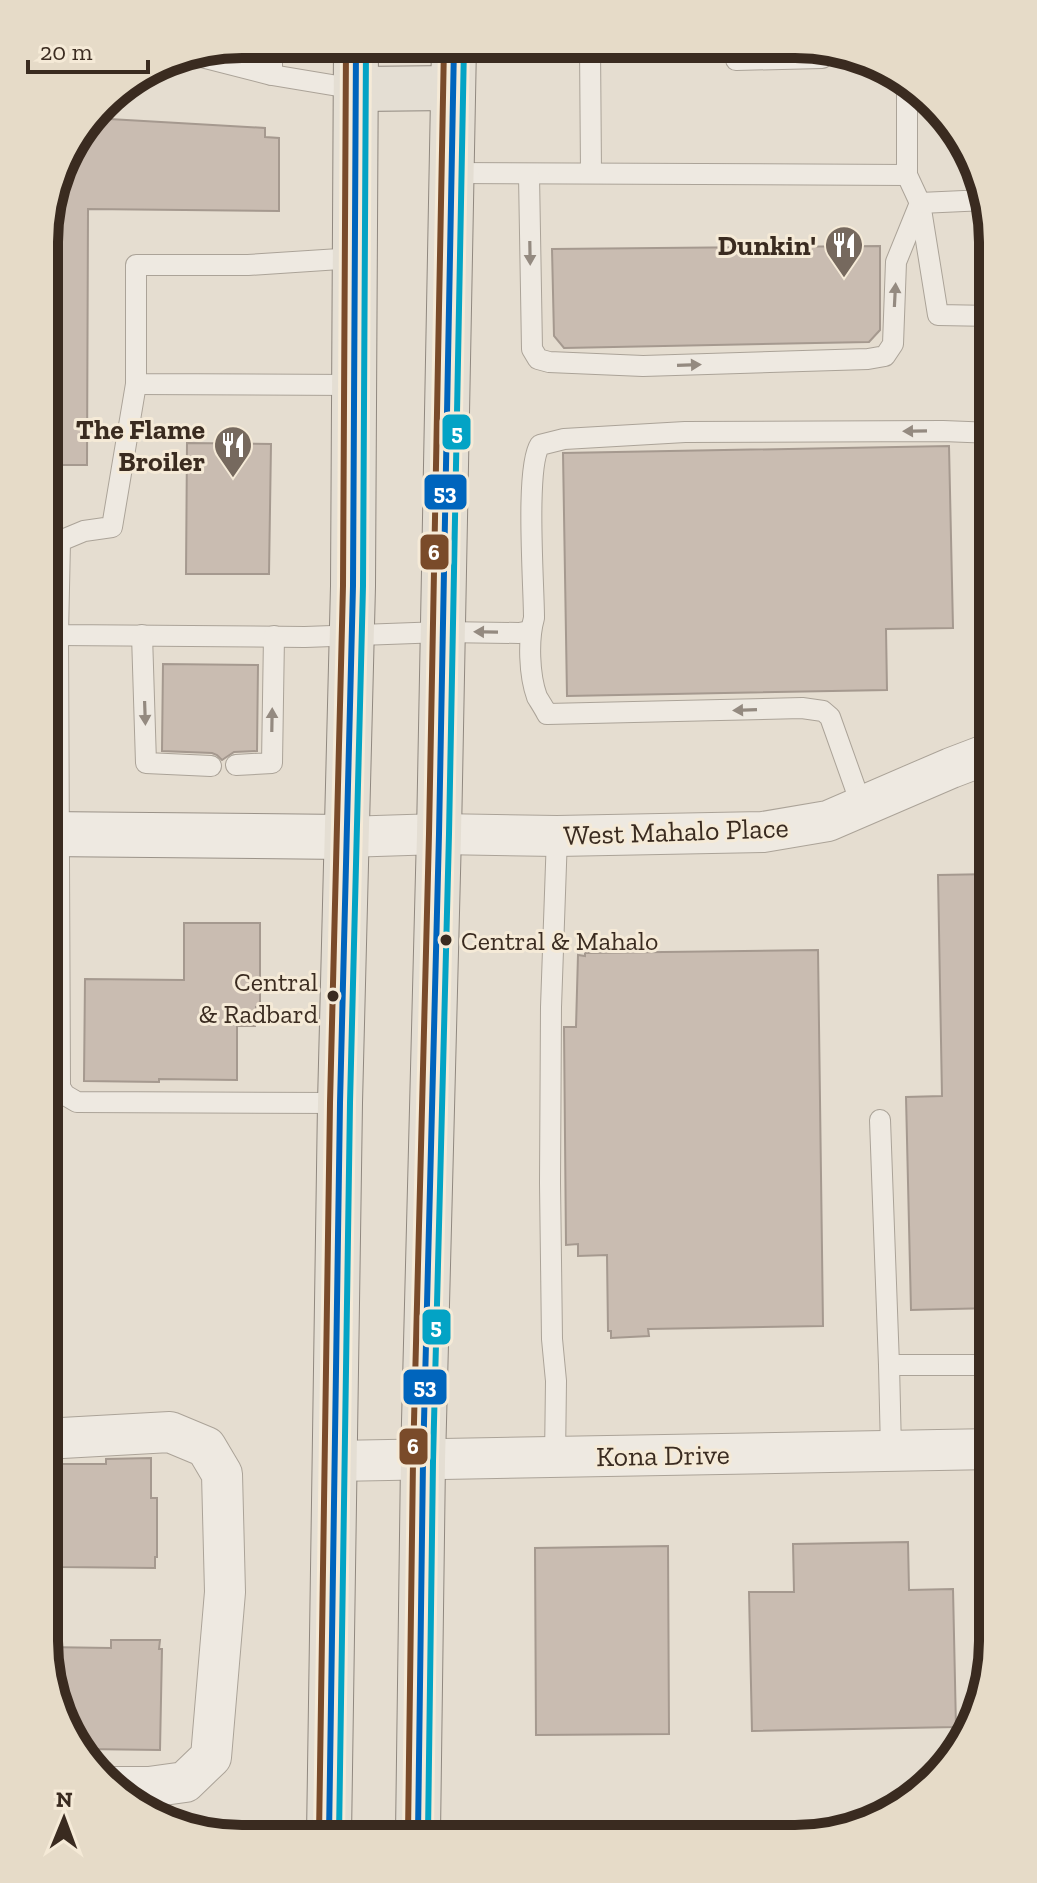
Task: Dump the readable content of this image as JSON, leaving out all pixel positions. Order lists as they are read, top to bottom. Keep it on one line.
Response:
{"streets":{"street":["West Mahalo Place","Kona Drive"]},"places":{"restaurant":["Dunkin'","The Flame Broiler"],"other":["Central & Mahalo","Central & Radbard"]},"lines":["transit line 53","transit line 5","transit line 6"],"scale_bar":"20 m","north":"top"}
